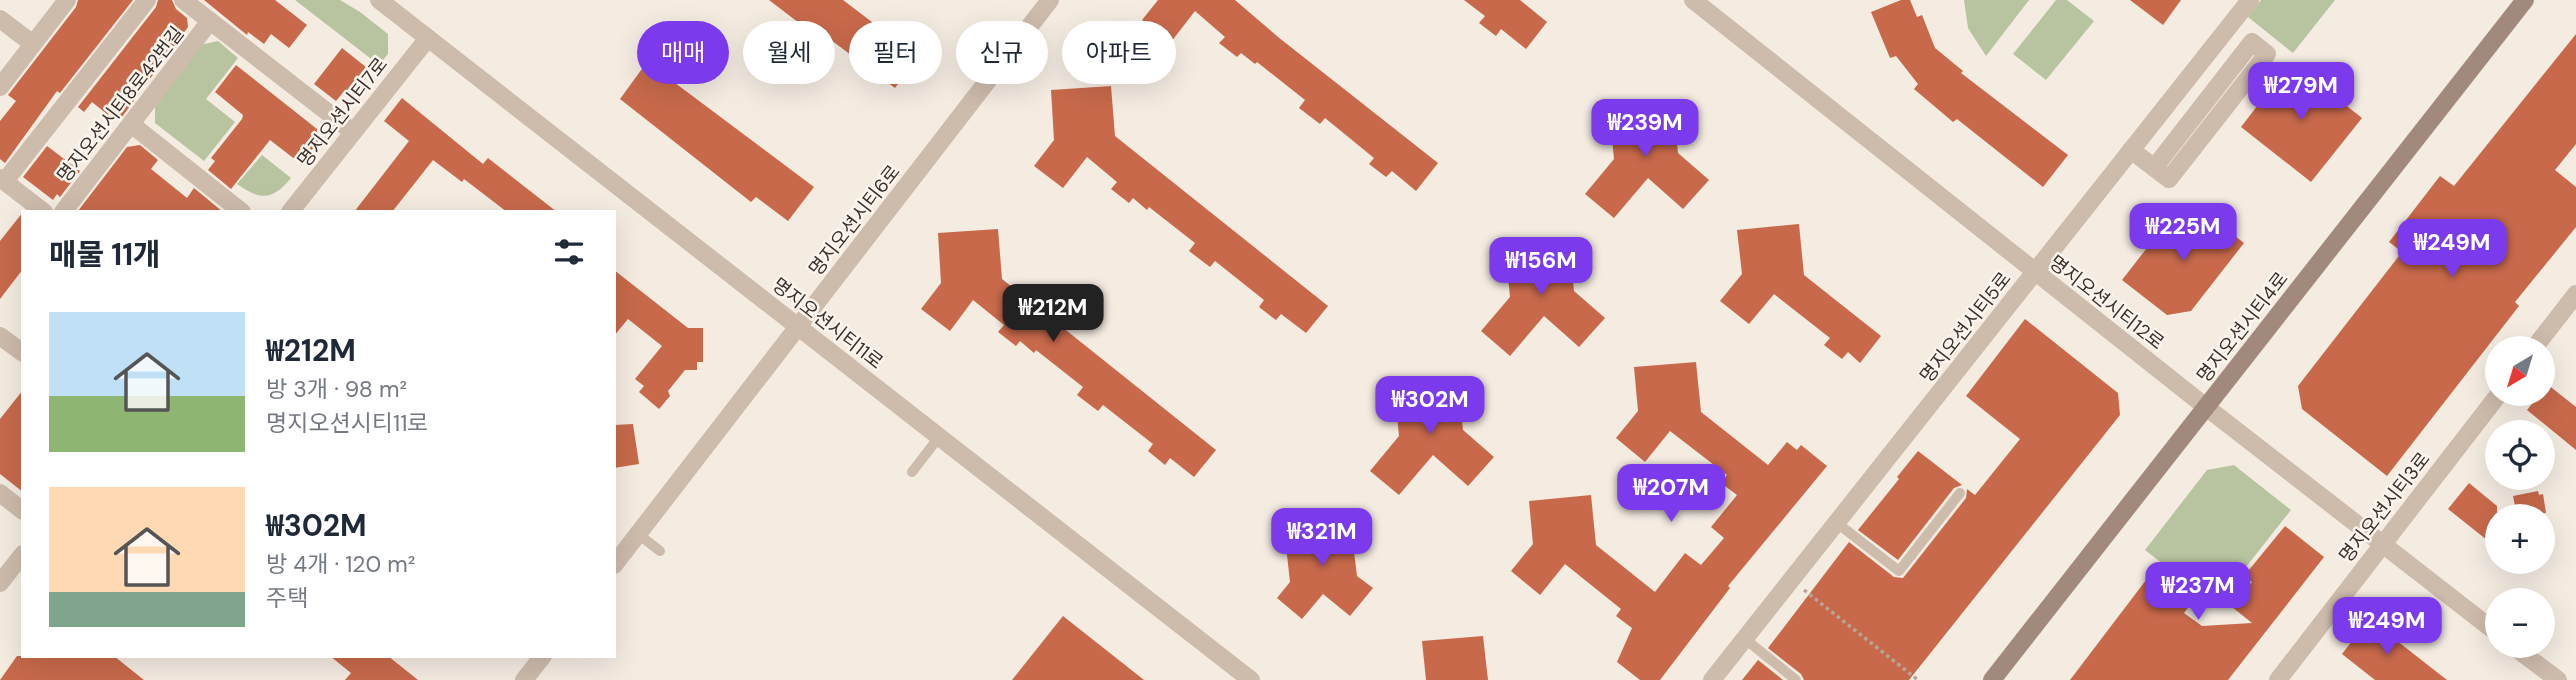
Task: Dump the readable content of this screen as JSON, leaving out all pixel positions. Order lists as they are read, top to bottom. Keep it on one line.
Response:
{"streets":{"main road":["명지오션시티4로"],"street":["명지오션시티8로42번길","명지오션시티7로","명지오션시티6로","명지오션시티12로","명지오션시티11로","명지오션시티5로","명지오션시티3로"]},"crossings":[["명지오션시티8로42번길","명지오션시티7로"],["명지오션시티7로","명지오션시티11로"],["명지오션시티6로","명지오션시티11로"],["명지오션시티12로","명지오션시티5로"],["명지오션시티12로","명지오션시티4로"],["명지오션시티12로","명지오션시티3로"]],"north":"bottom left","page":{"chip":["매매","월세","필터","신규","아파트"],"price":["₩279M","₩239M","₩225M","₩249M","₩156M","₩212M","₩302M","₩207M","₩321M","₩237M","₩249M"],"heading":"매물 11개","list":[{"name":"₩212M","note":"방 3개 · 98 m² · 명지오션시티11로"},{"name":"₩302M","note":"방 4개 · 120 m² · 주택"}],"map_buttons":["+","−"]}}
